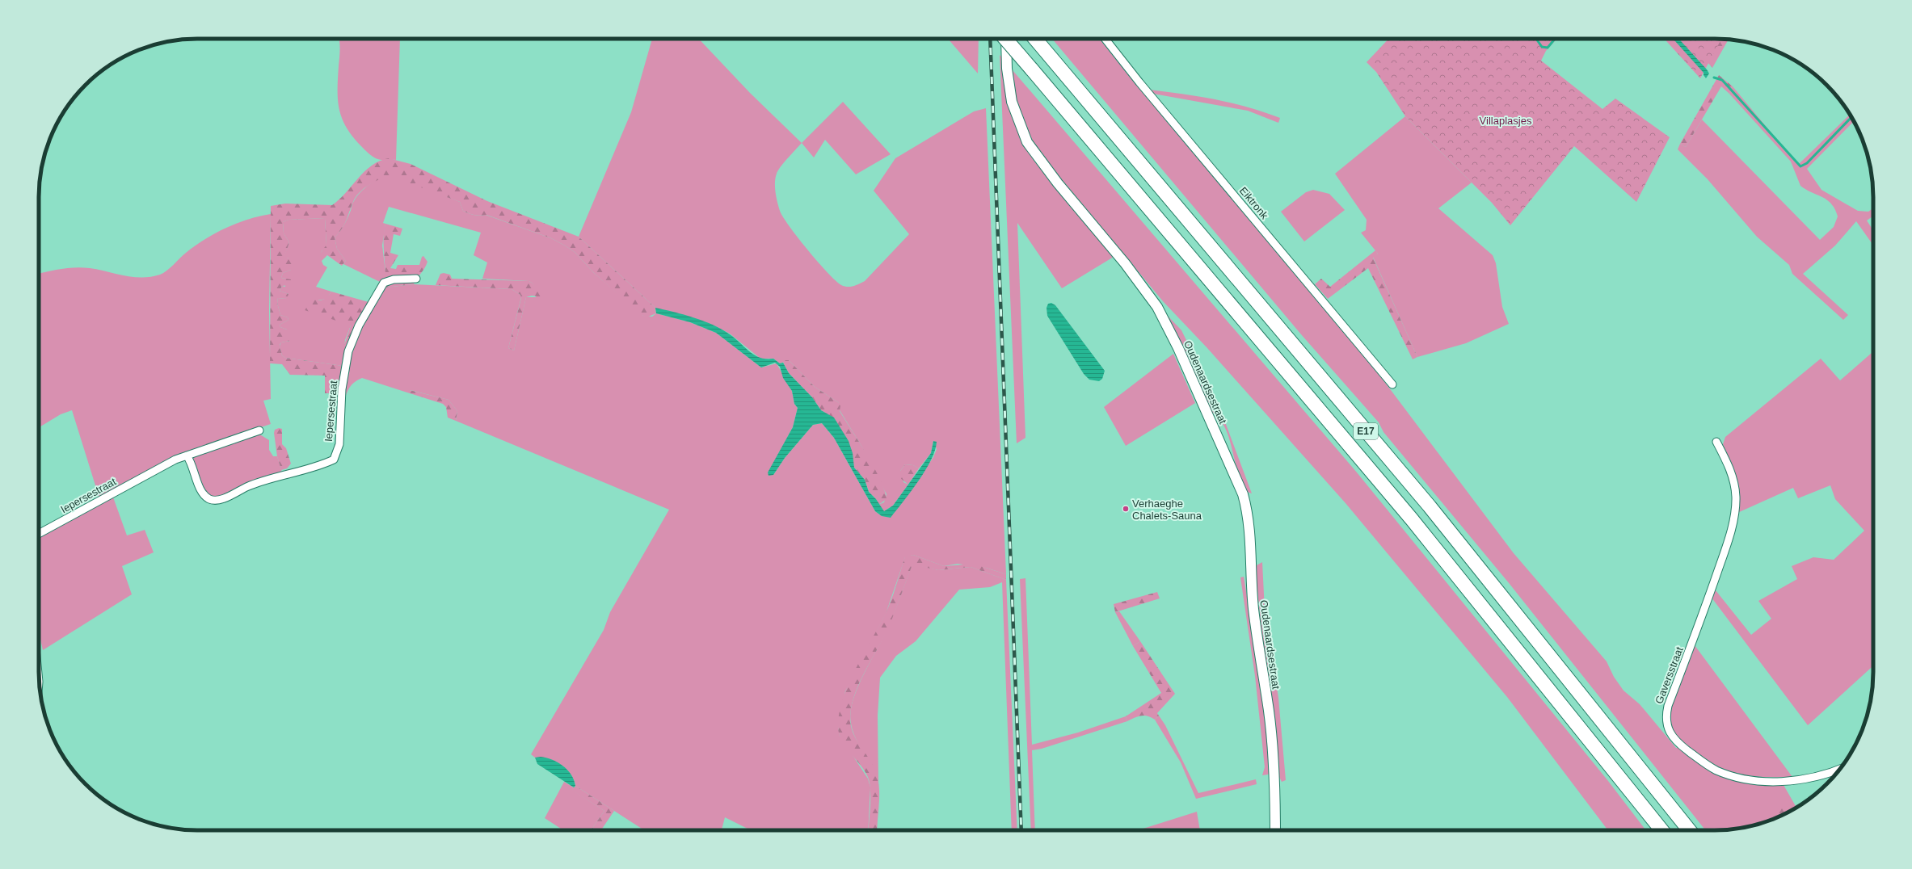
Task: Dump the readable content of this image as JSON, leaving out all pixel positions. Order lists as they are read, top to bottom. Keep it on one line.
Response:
{"streets":{"highway":["E17"],"street":["Eiktronk","Oudenaardsestraat","Iepersestraat","Gaversstraat"]},"parks":["Villaplasjes"],"places":["Verhaeghe Chalets-Sauna"]}
